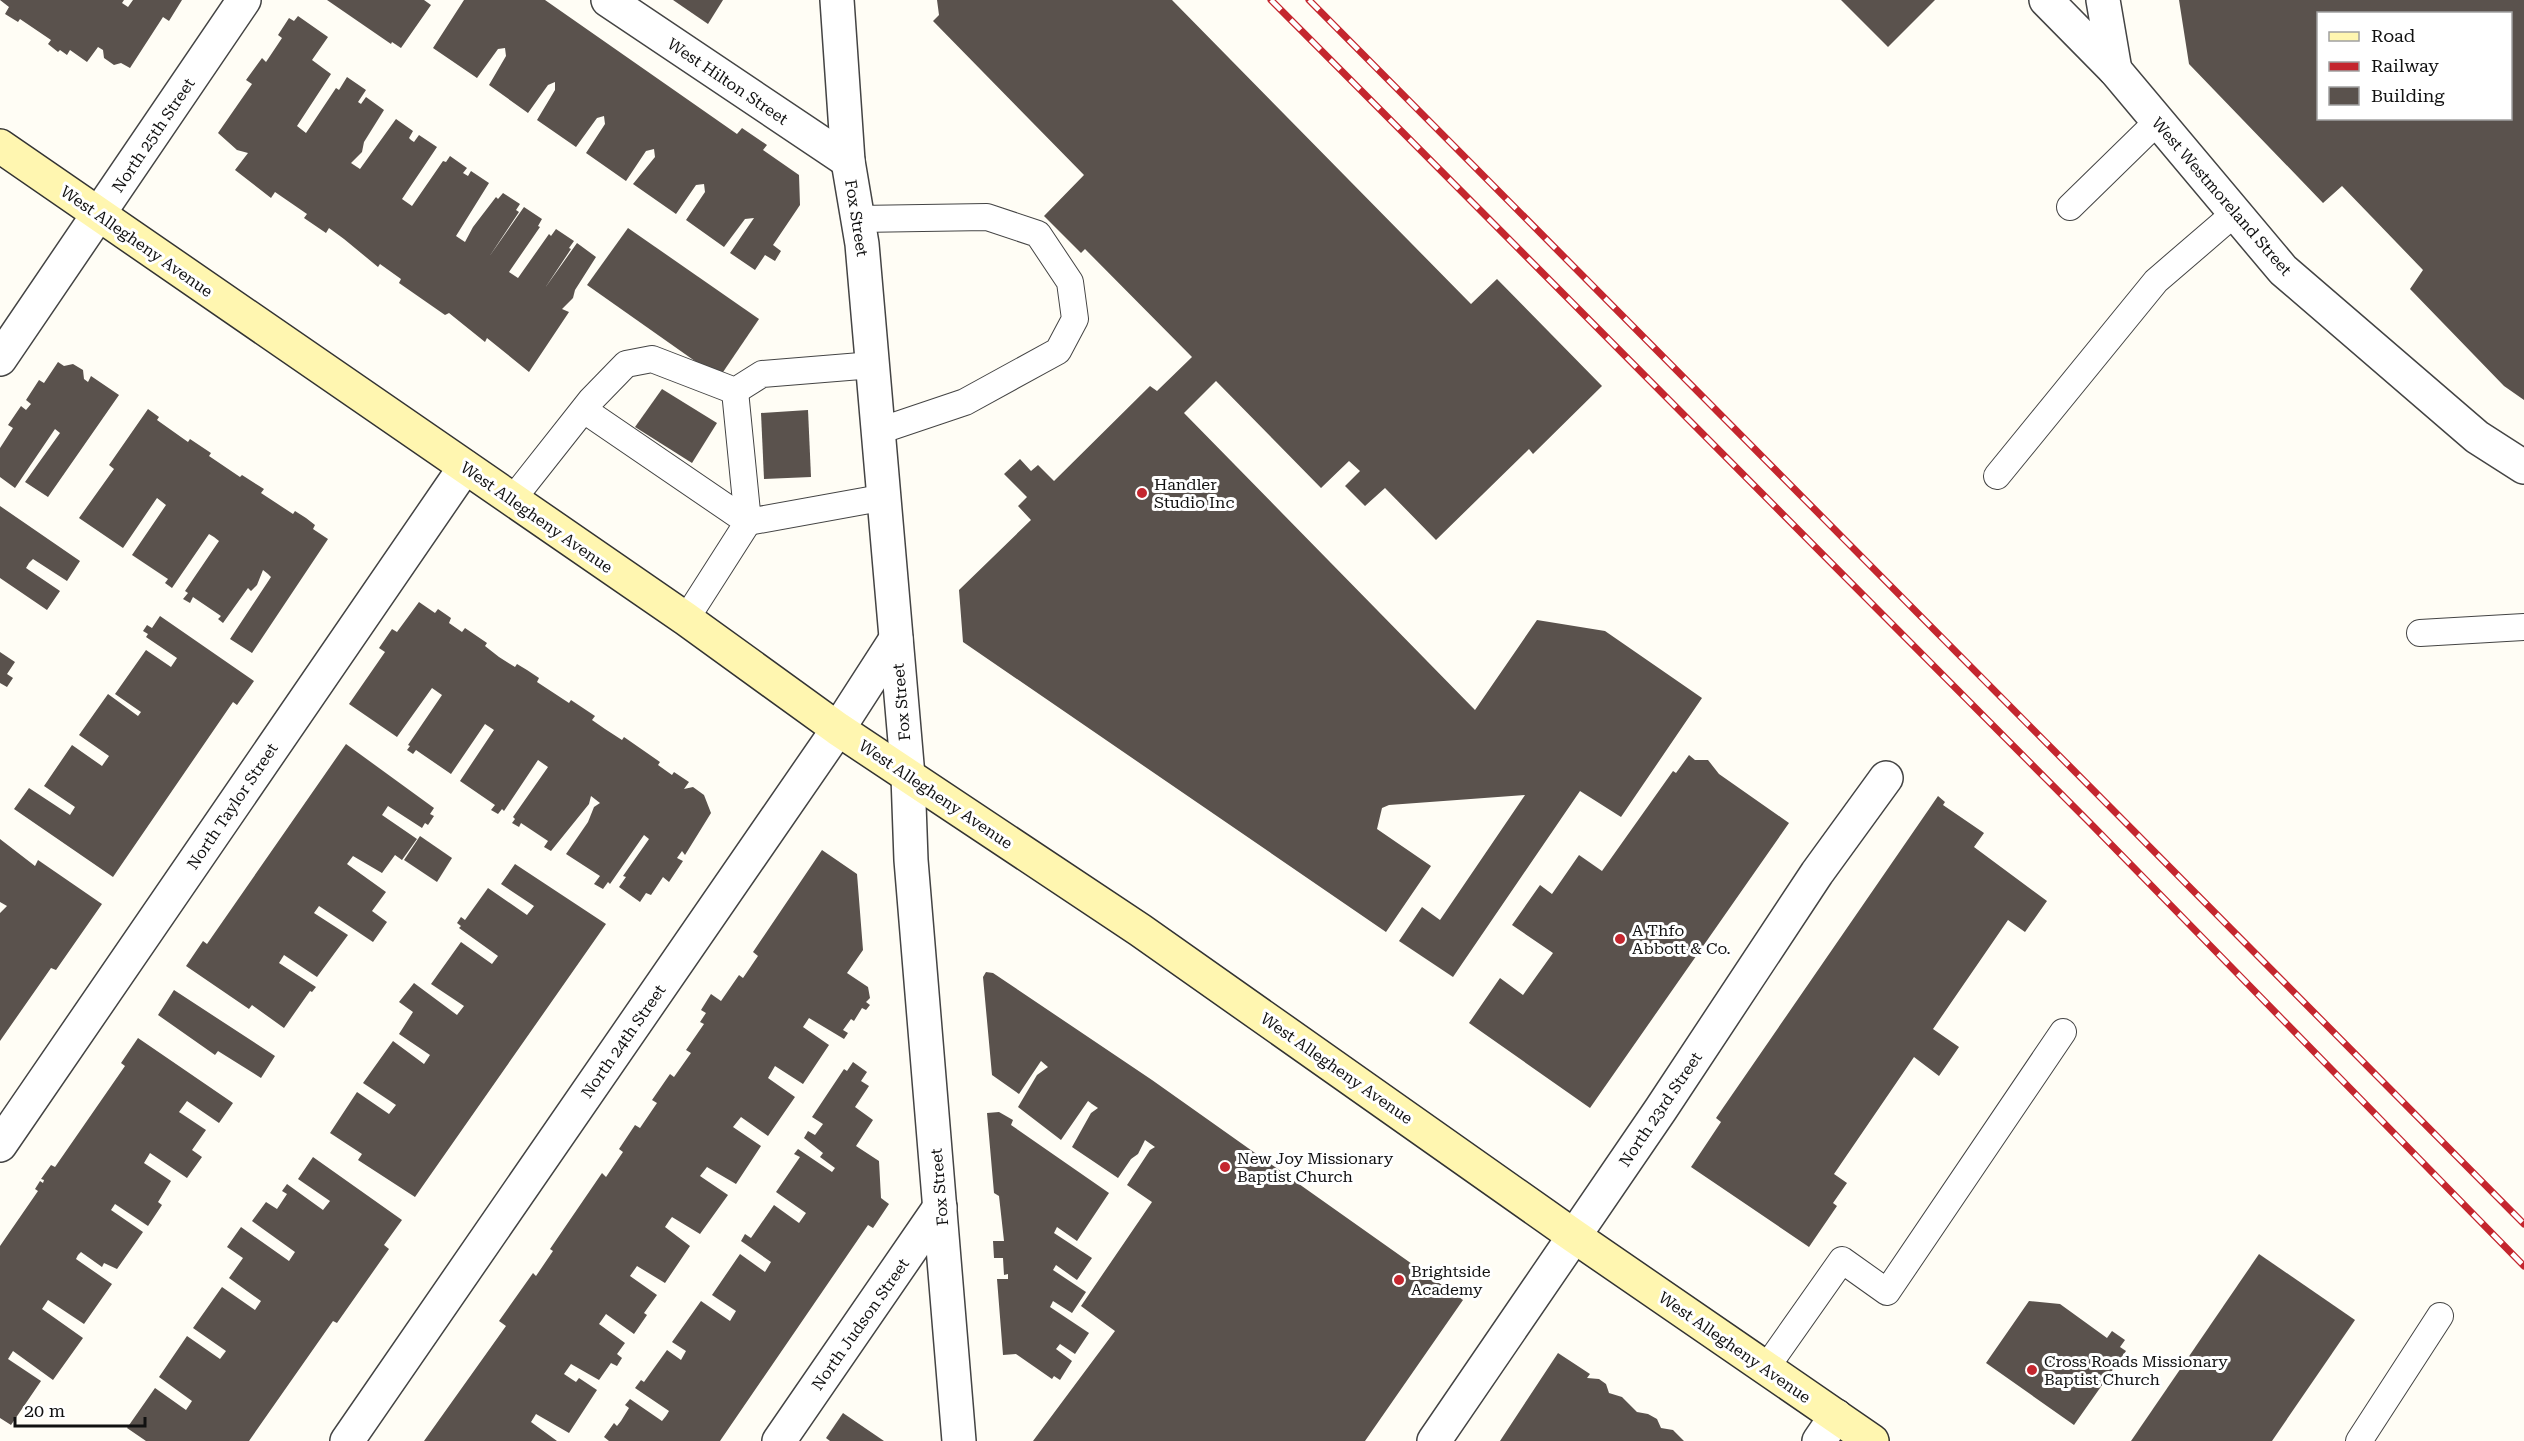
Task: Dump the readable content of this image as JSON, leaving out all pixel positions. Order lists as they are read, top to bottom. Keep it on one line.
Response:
{"streets":{"main road":["West Allegheny Avenue"],"street":["West Hilton Street","North 25th Street","West Westmoreland Street","Fox Street","North Taylor Street","North 24th Street","North 23rd Street","North Judson Street"]},"crossings":[["West Hilton Street","Fox Street"],["North 25th Street","West Allegheny Avenue"],["Fox Street","West Allegheny Avenue"],["Fox Street","North 24th Street"],["Fox Street","North Judson Street"],["West Allegheny Avenue","North Taylor Street"],["West Allegheny Avenue","North 24th Street"],["West Allegheny Avenue","North 23rd Street"]],"places":["Handler Studio Inc","A Thfo Abbott & Co.","New Joy Missionary Baptist Church","Brightside Academy","Cross Roads Missionary Baptist Church"],"legend":["Road","Railway","Building"],"scale_bar":"20 m"}
